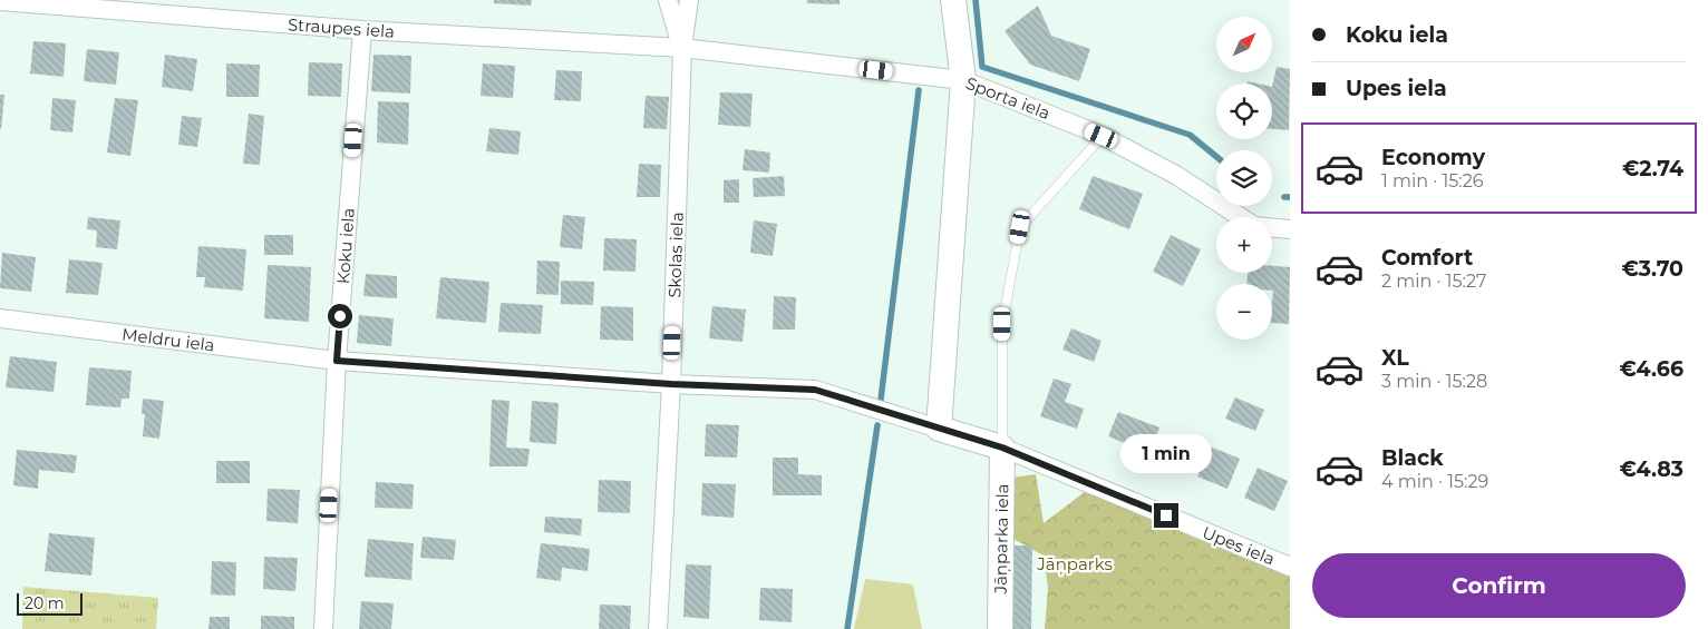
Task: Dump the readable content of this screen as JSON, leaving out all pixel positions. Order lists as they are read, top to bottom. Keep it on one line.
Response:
{"streets":{"street":["Straupes iela","Sporta iela","Koku iela","Skolas iela","Meldru iela","Jāņparka iela","Upes iela"]},"crossings":[["Straupes iela","Sporta iela"],["Straupes iela","Koku iela"],["Straupes iela","Skolas iela"],["Sporta iela","Skolas iela"],["Koku iela","Meldru iela"],["Skolas iela","Meldru iela"],["Jāņparka iela","Upes iela"]],"parks":["Jāņparks"],"scale_bar":"20 m","north":"top right","page":{"banner":["Koku iela","Upes iela"],"map_buttons":["+","−"],"list":[{"name":"Economy","note":"1 min · 15:26","value":"€2.74"},{"name":"Comfort","note":"2 min · 15:27","value":"€3.70"},{"name":"XL","note":"3 min · 15:28","value":"€4.66"},{"name":"Black","note":"4 min · 15:29","value":"€4.83"}],"bubble":"1 min","buttons":"Confirm","scale":"20 m"}}
